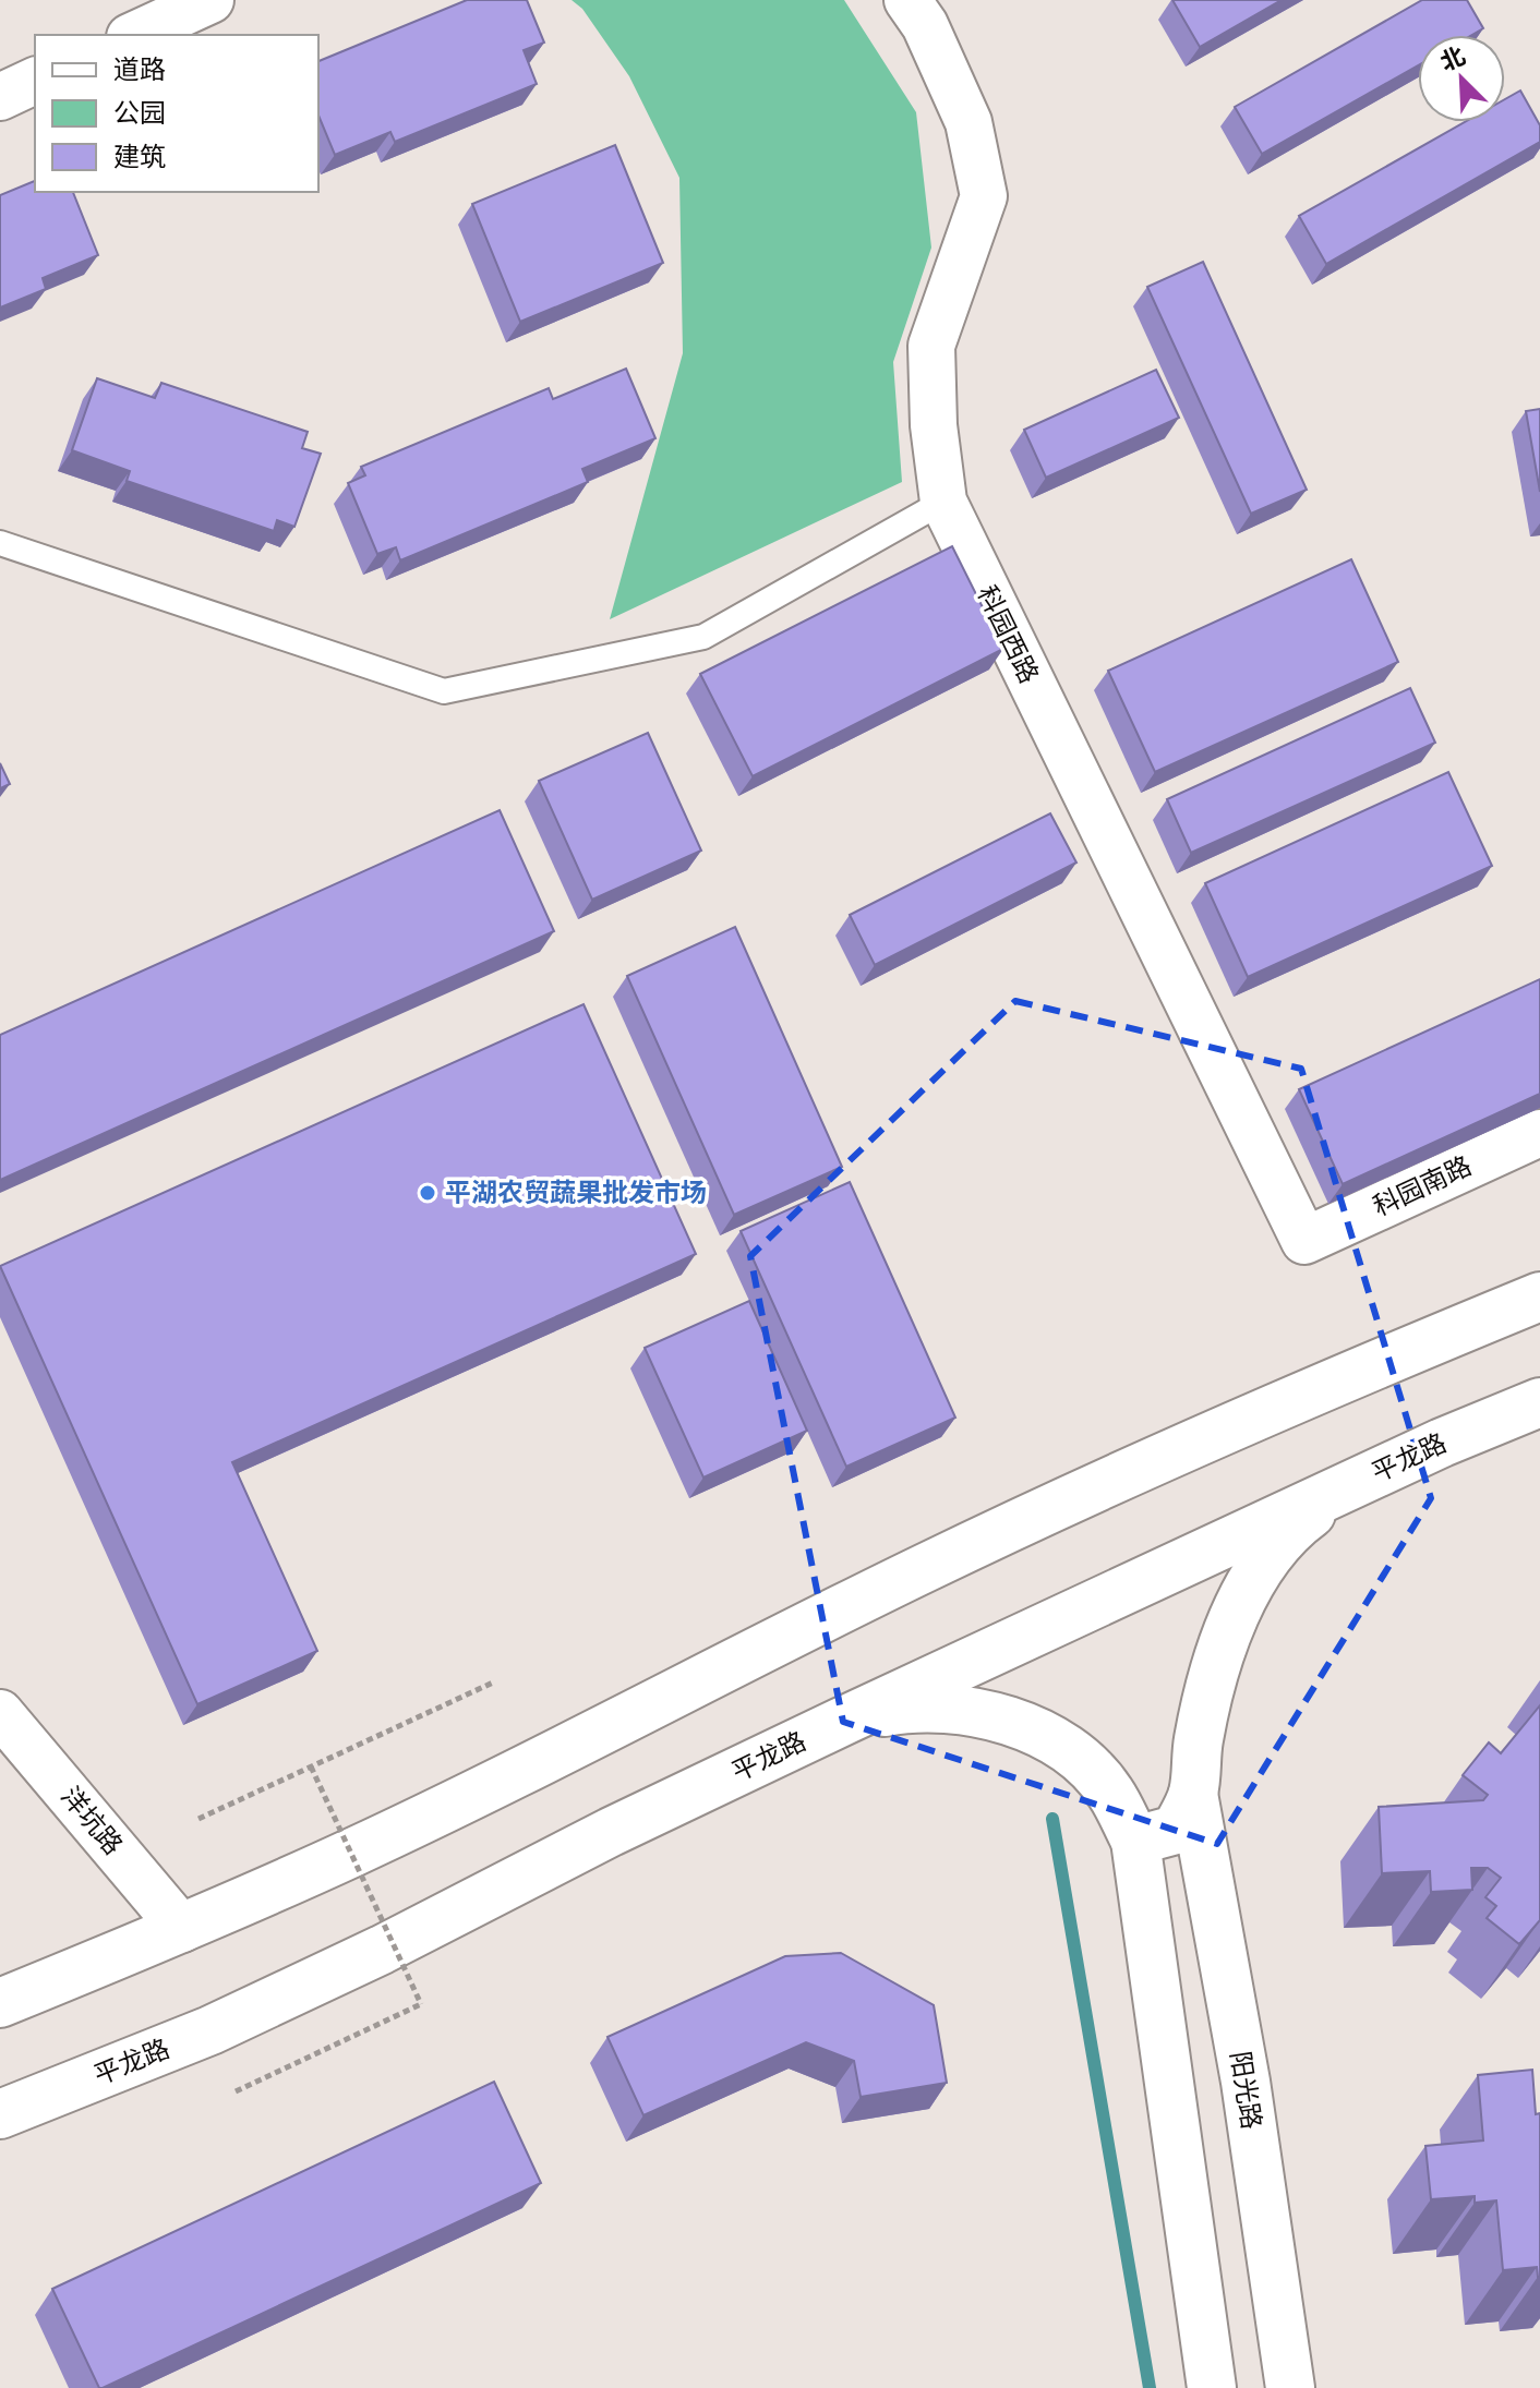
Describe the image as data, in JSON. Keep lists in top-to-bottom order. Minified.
{"streets":{"main road":["平龙路","阳光路"],"street":["科园西路","科园南路","洋坑路"]},"crossings":[["科园西路","科园南路"]],"places":["平湖农贸蔬果批发市场"],"legend":["道路","公园","建筑"],"north":"top left"}
